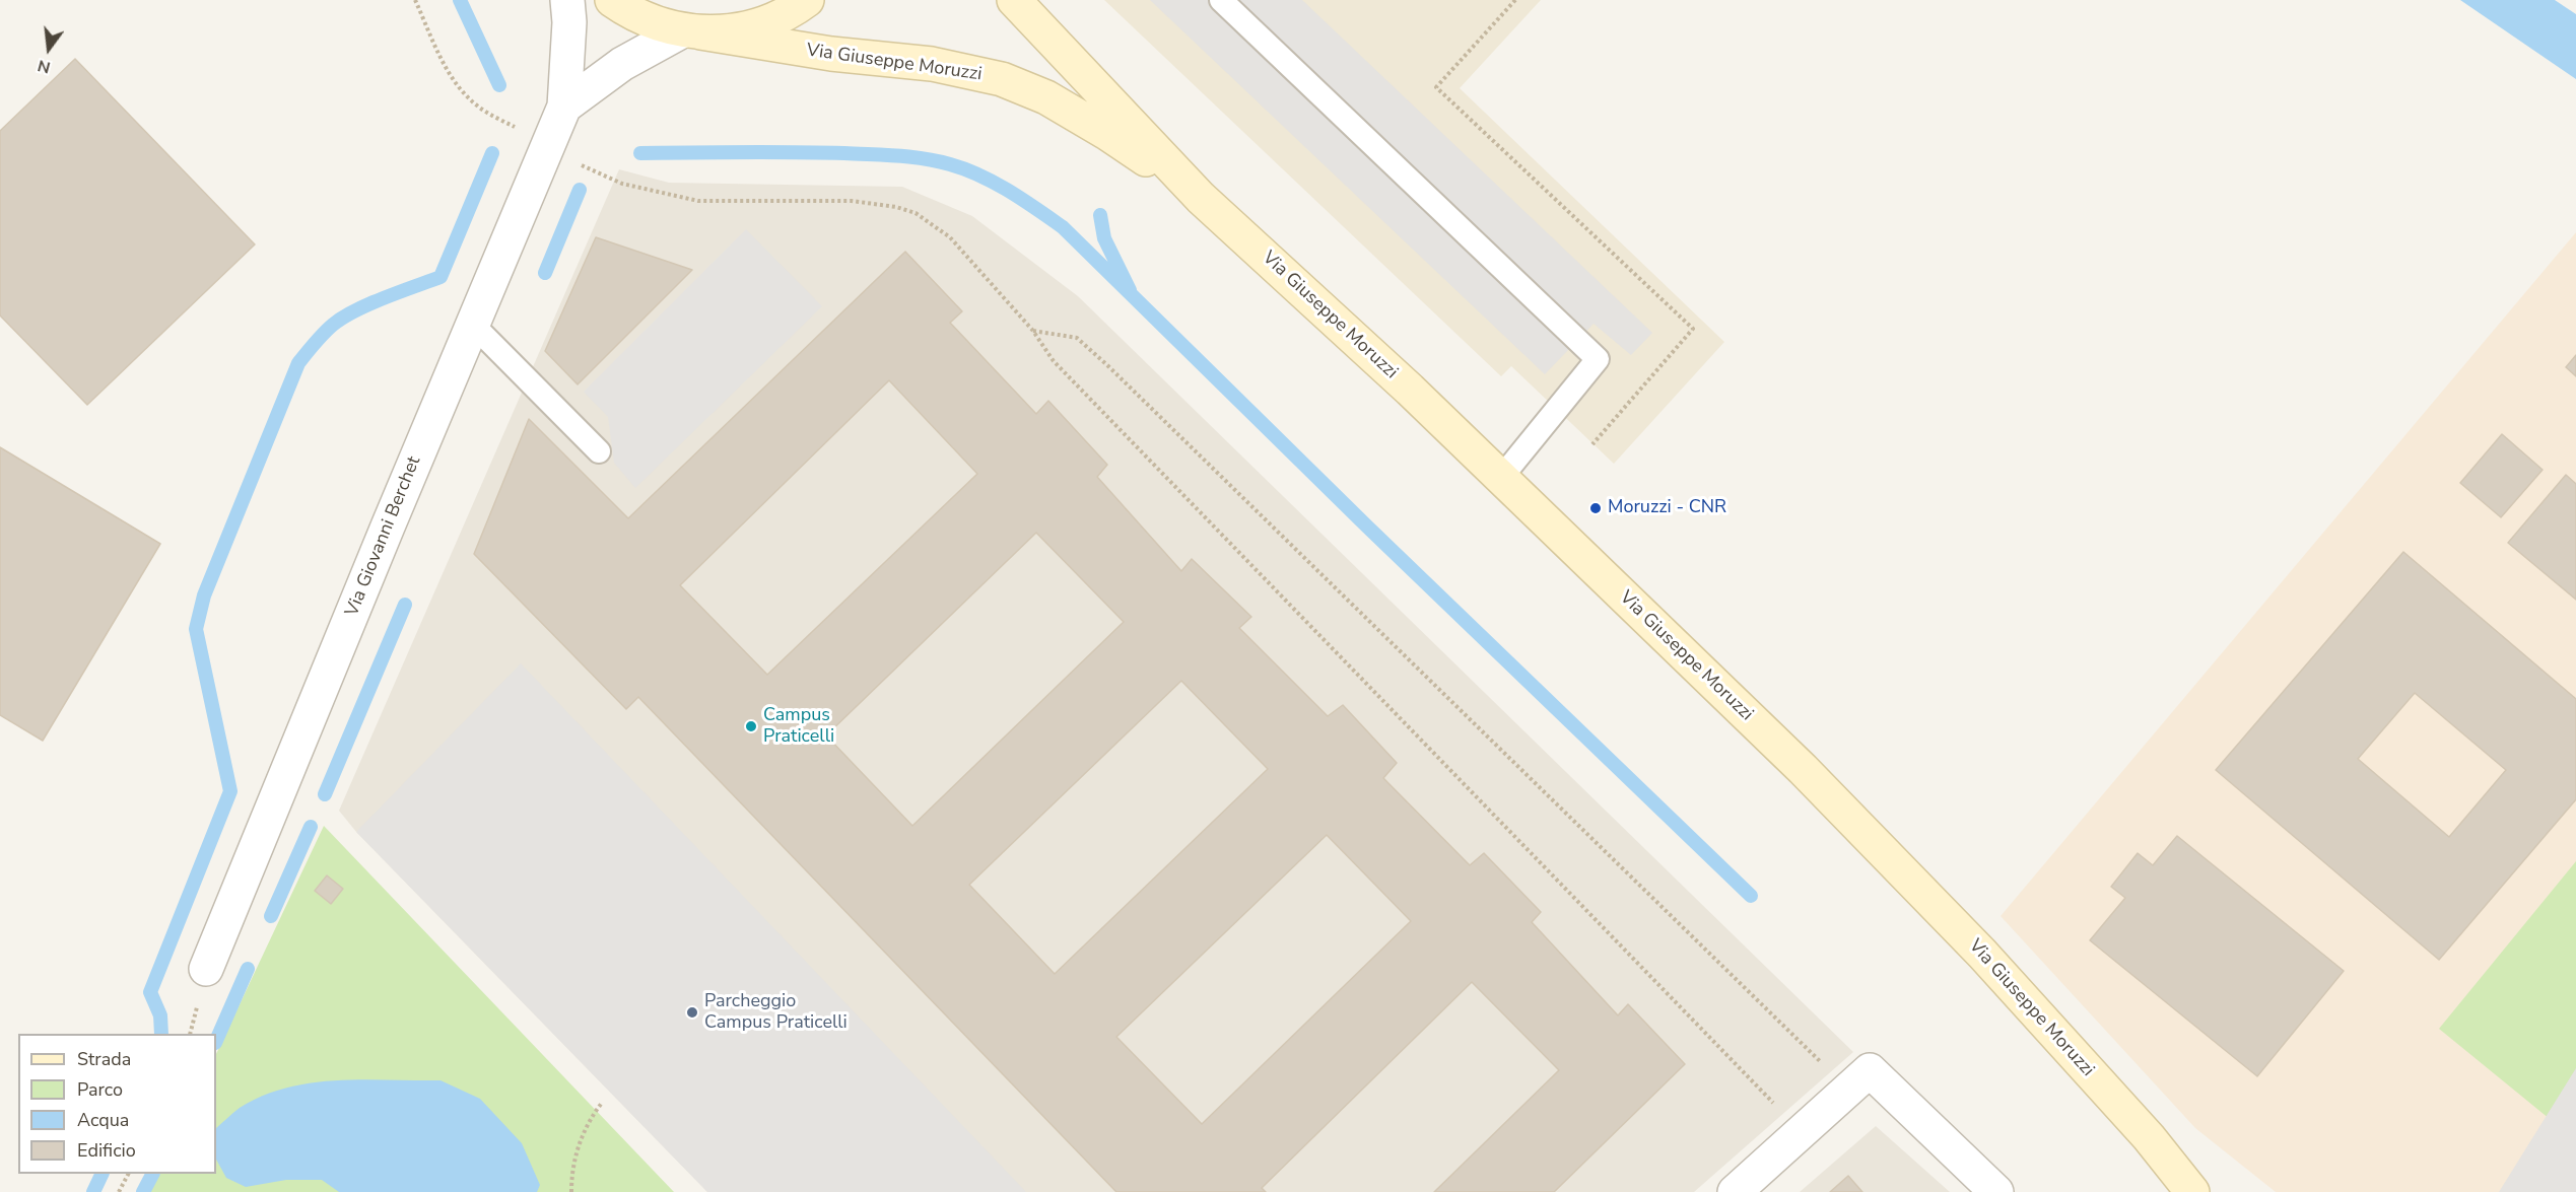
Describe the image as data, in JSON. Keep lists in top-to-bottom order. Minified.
{"streets":{"main road":["Via Giuseppe Moruzzi"],"street":["Via Giovanni Berchet"]},"places":["Moruzzi - CNR","Campus Praticelli","Parcheggio Campus Praticelli"],"legend":["Strada","Parco","Acqua","Edificio"],"north":"bottom"}
